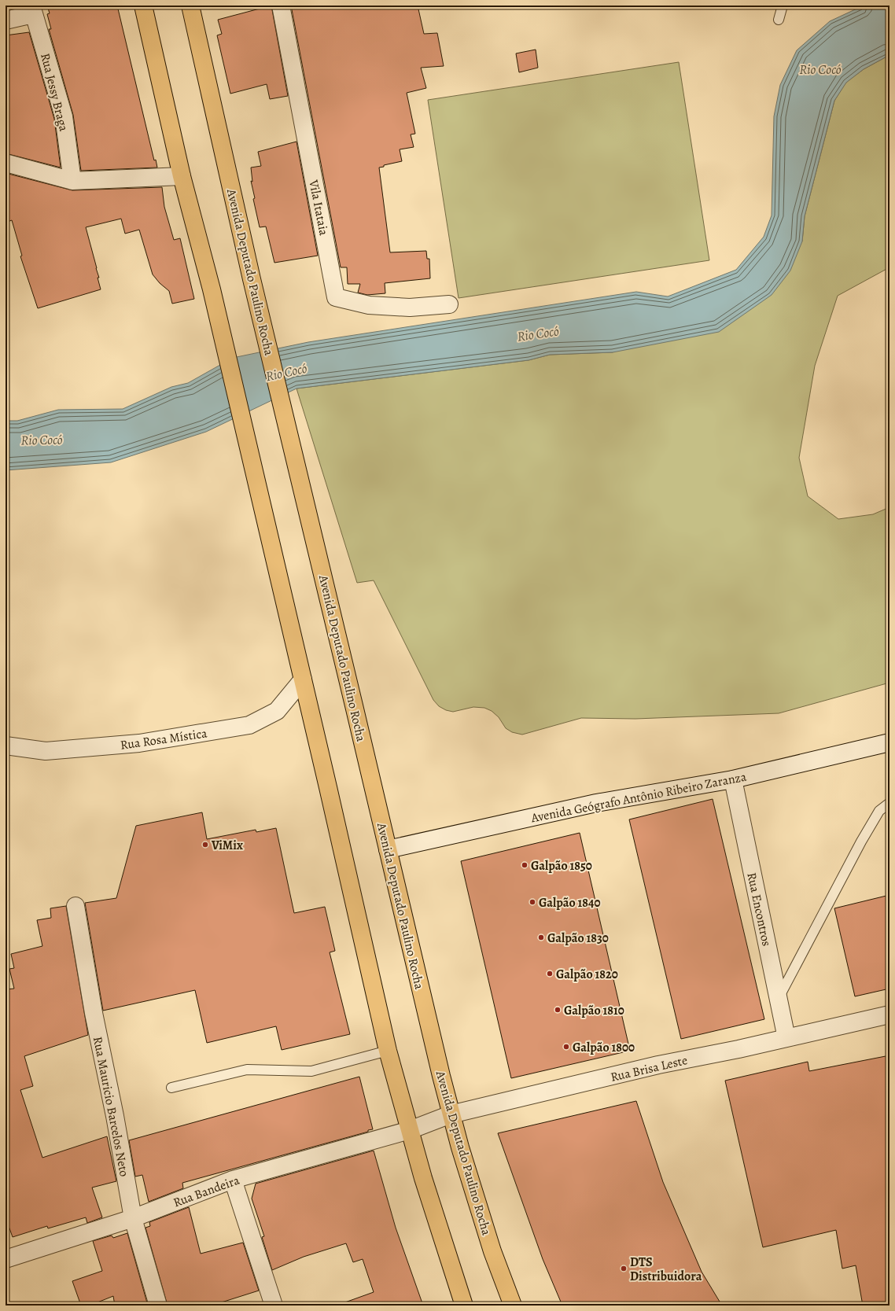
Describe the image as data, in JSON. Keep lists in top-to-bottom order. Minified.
{"streets":{"main road":["Avenida Deputado Paulino Rocha"],"street":["Rua Jessy Braga","Vila Itataia","Rua Rosa Mística","Avenida Geógrafo Antônio Ribeiro Zaranza","Rua Encontros","Rua Brisa Leste","Rua Mauricio Barcelos Neto","Rua Bandeira"]},"crossings":[["Avenida Deputado Paulino Rocha","Avenida Geógrafo Antônio Ribeiro Zaranza"],["Avenida Deputado Paulino Rocha","Rua Brisa Leste"],["Avenida Geógrafo Antônio Ribeiro Zaranza","Rua Encontros"],["Rua Encontros","Rua Brisa Leste"],["Rua Brisa Leste","Rua Bandeira"],["Rua Mauricio Barcelos Neto","Rua Bandeira"]],"water":["Rio Cocó"],"places":["ViMix","Galpão 1850","Galpão 1840","Galpão 1830","Galpão 1820","Galpão 1810","Galpão 1800","DTS Distribuidora"]}
